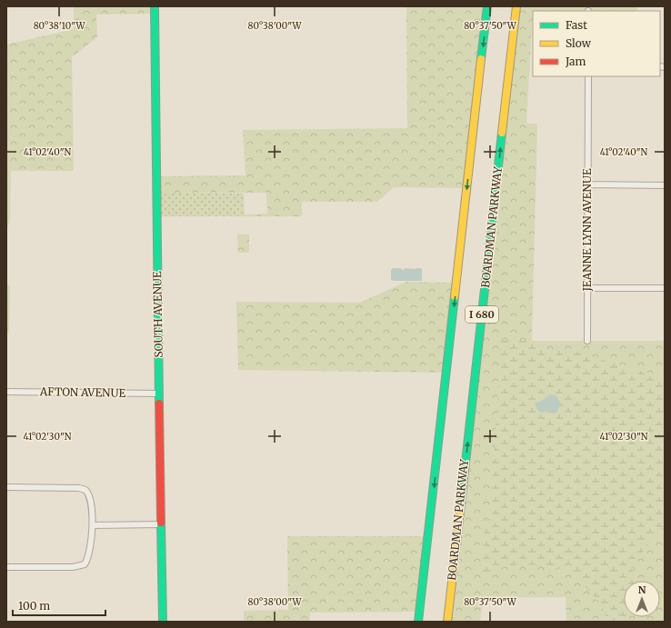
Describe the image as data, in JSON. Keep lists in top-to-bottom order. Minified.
{"streets":{"main road":["BOARDMAN PARKWAY","SOUTH AVENUE","I 680"],"street":["JEANNE LYNN AVENUE","AFTON AVENUE"]},"crossings":[["SOUTH AVENUE","AFTON AVENUE"]],"legend":["Fast","Slow","Jam"],"scale_bar":"100 m","north":"top","coordinates":["80°38'10\"W","80°38'00\"W","80°37'50\"W","41°02'40\"N","41°02'30\"N"]}
